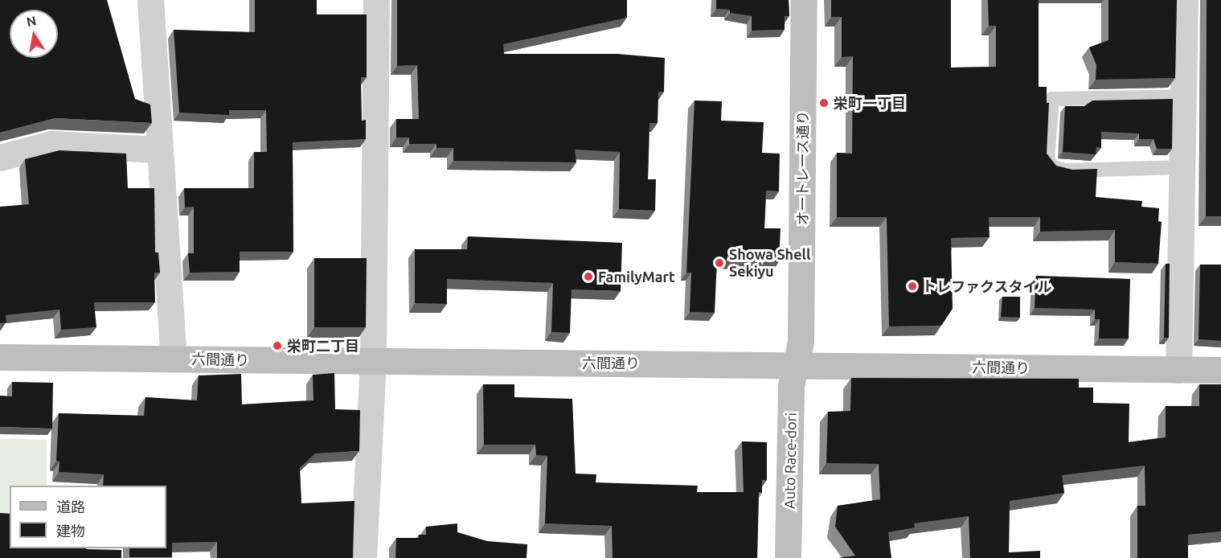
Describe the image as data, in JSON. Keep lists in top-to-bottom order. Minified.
{"streets":{"street":["オートレース通り","六間通り","Auto Race-dori"]},"crossings":[["オートレース通り","六間通り"],["オートレース通り","Auto Race-dori"],["六間通り","Auto Race-dori"]],"places":["栄町一丁目","Showa Shell Sekiyu","FamilyMart","トレファクスタイル","栄町二丁目"],"legend":["道路","建物"],"north":"top"}
